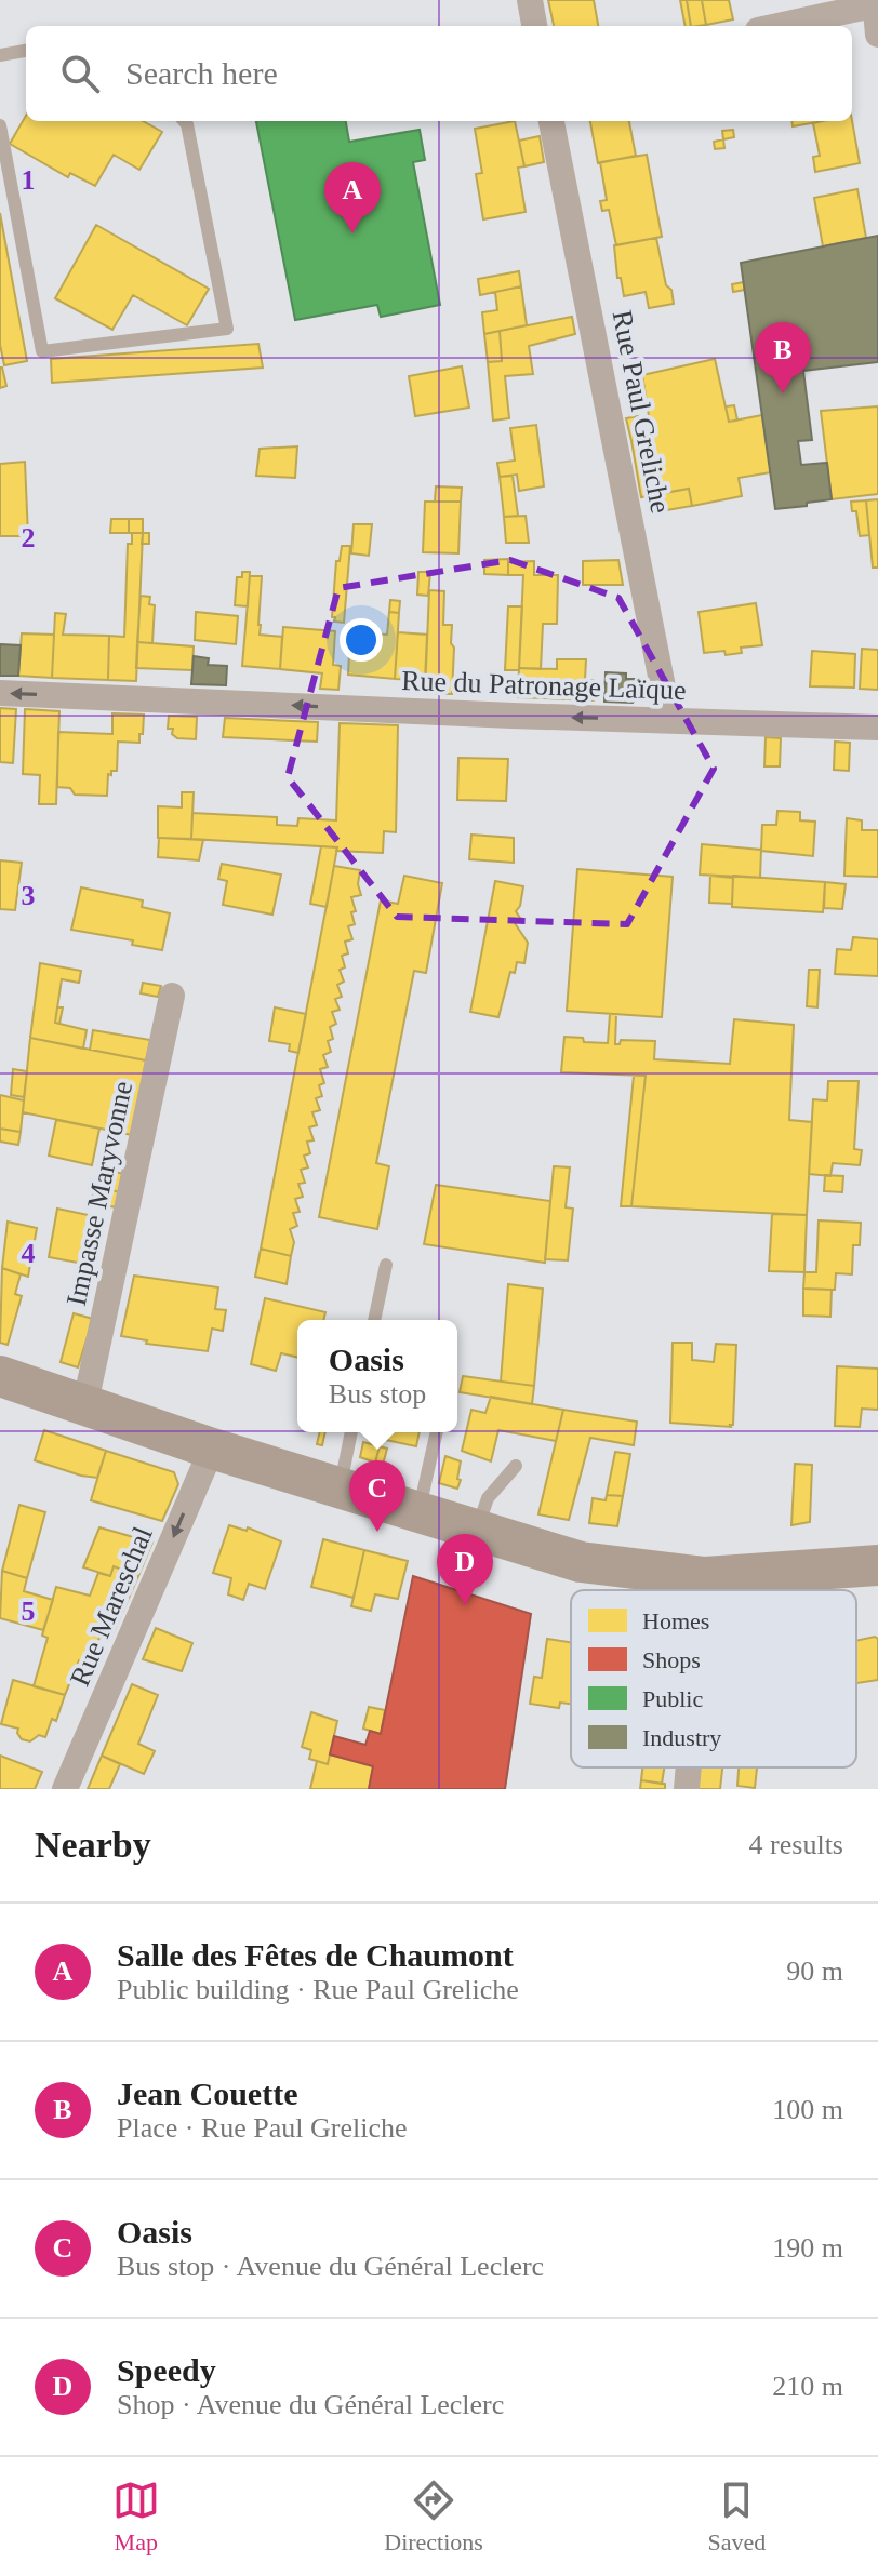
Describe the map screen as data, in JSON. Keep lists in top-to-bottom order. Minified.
{"streets":{"street":["Rue Paul Greliche","Rue du Patronage Laïque","Impasse Maryvonne","Rue Mareschal"]},"crossings":[["Rue Paul Greliche","Rue du Patronage Laïque"]],"one_way":["Rue du Patronage Laïque","Rue Mareschal"],"legend":["Homes","Shops","Public","Industry"],"page":{"search":"Search here","pins":["A","B","C","D"],"popup":["Oasis","Bus stop"],"heading":["Nearby","4 results"],"list":[{"mark":"A","name":"Salle des Fêtes de Chaumont","note":"Public building · Rue Paul Greliche","value":"90 m"},{"mark":"B","name":"Jean Couette","note":"Place · Rue Paul Greliche","value":"100 m"},{"mark":"C","name":"Oasis","note":"Bus stop · Avenue du Général Leclerc","value":"190 m"},{"mark":"D","name":"Speedy","note":"Shop · Avenue du Général Leclerc","value":"210 m"}],"nav":["Map","Directions","Saved"]},"grid":{"rows":["1","2","3","4","5"]}}
